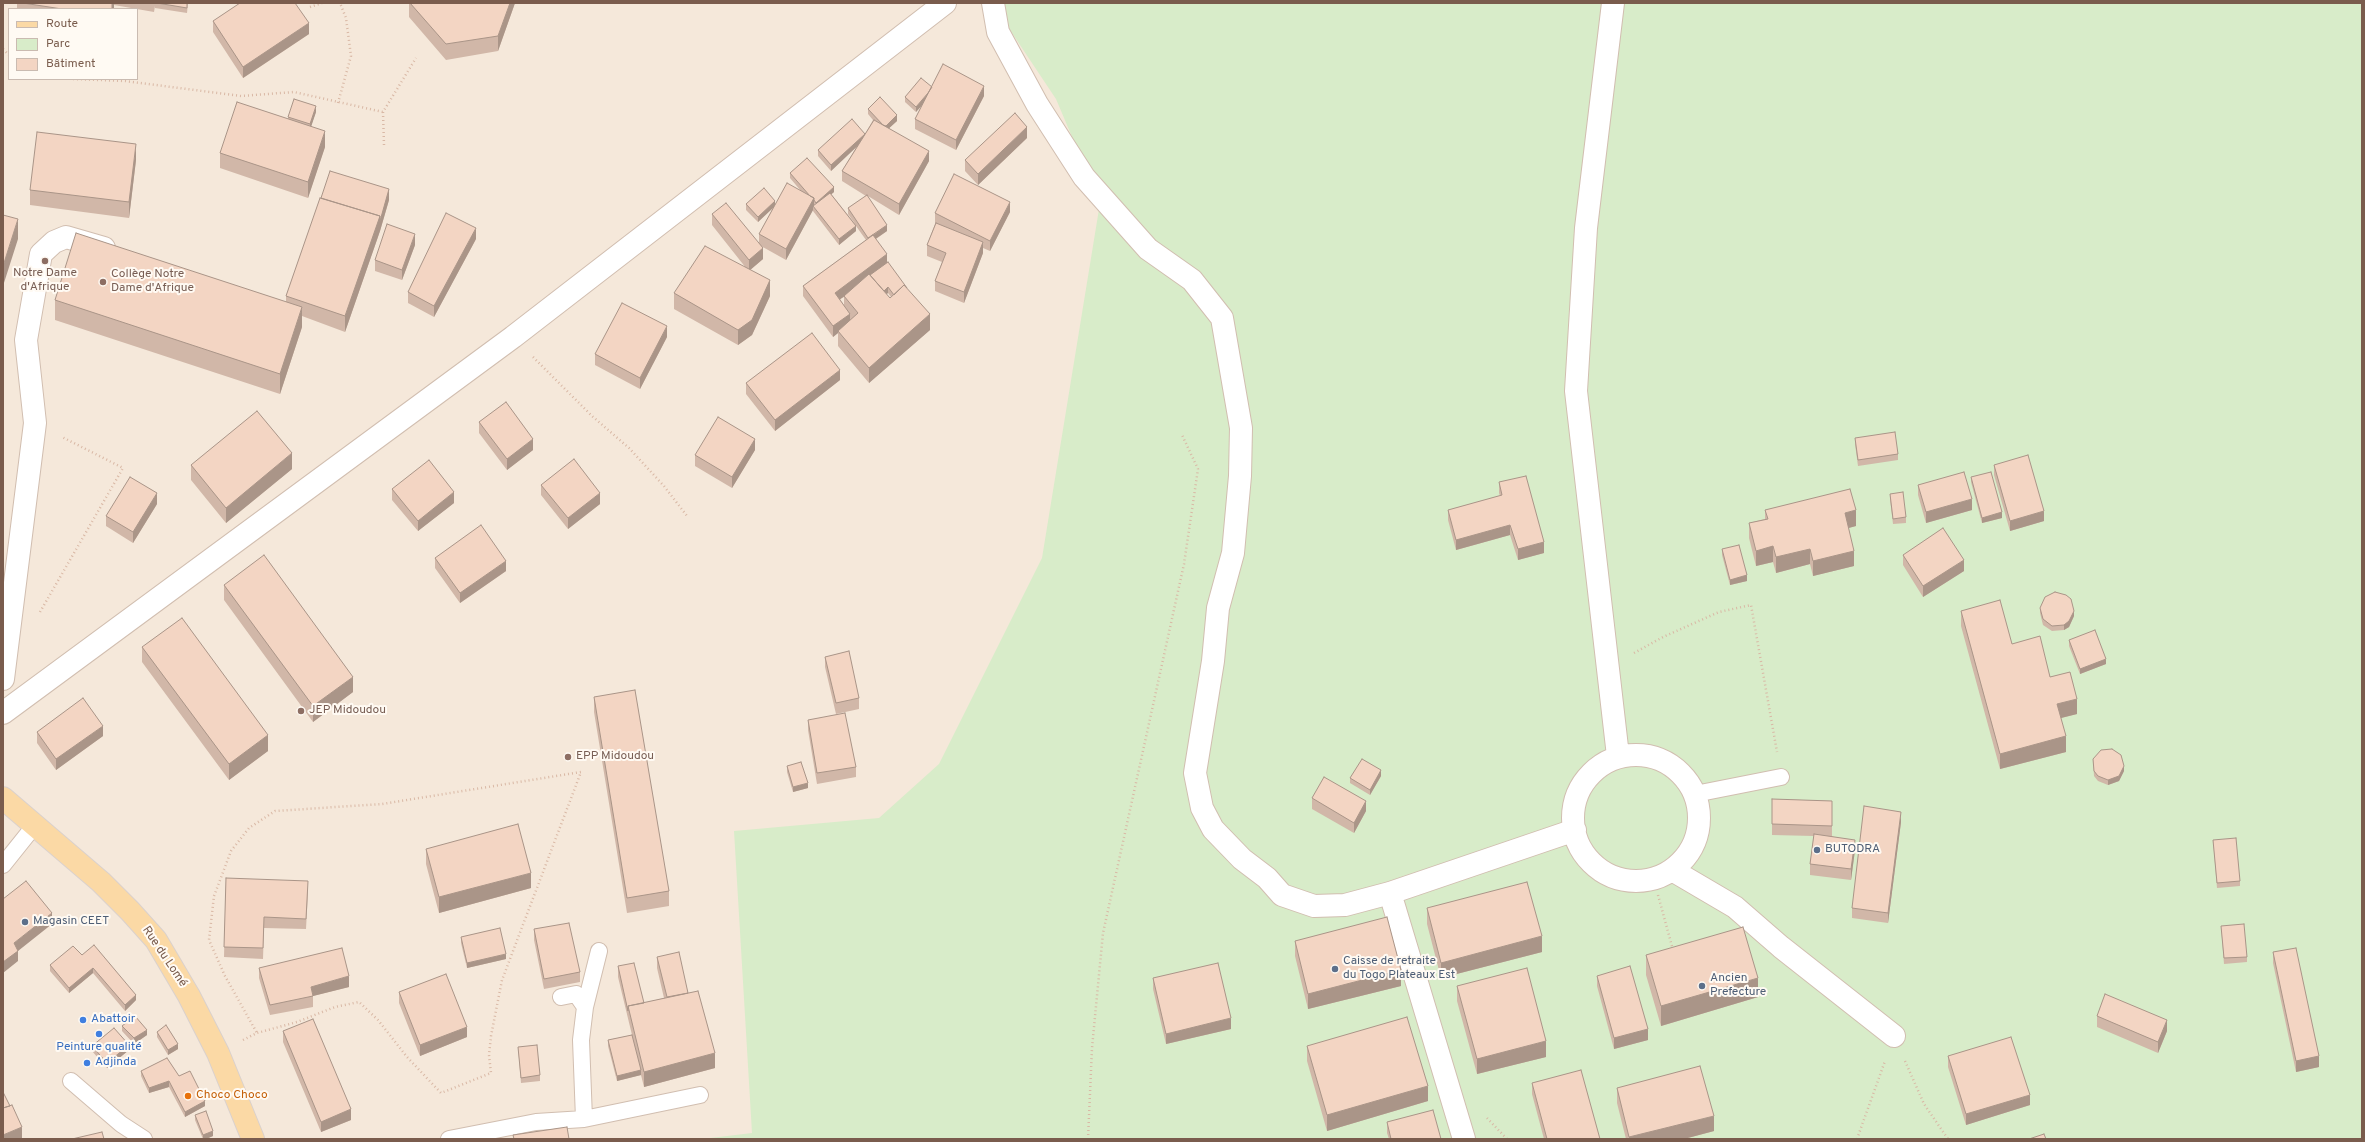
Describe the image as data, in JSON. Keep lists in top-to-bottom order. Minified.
{"streets":{"main road":["Rue du Lomé"]},"places":["Notre Dame d'Afrique","Collège Notre Dame d'Afrique","JEP Midoudou","EPP Midoudou","BUTODRA","Magasin CEET","Caisse de retraite du Togo Plateaux Est","Ancien Prefecture","Abattoir","Peinture qualité","Adjinda","Choco Choco"],"legend":["Route","Parc","Bâtiment"]}
